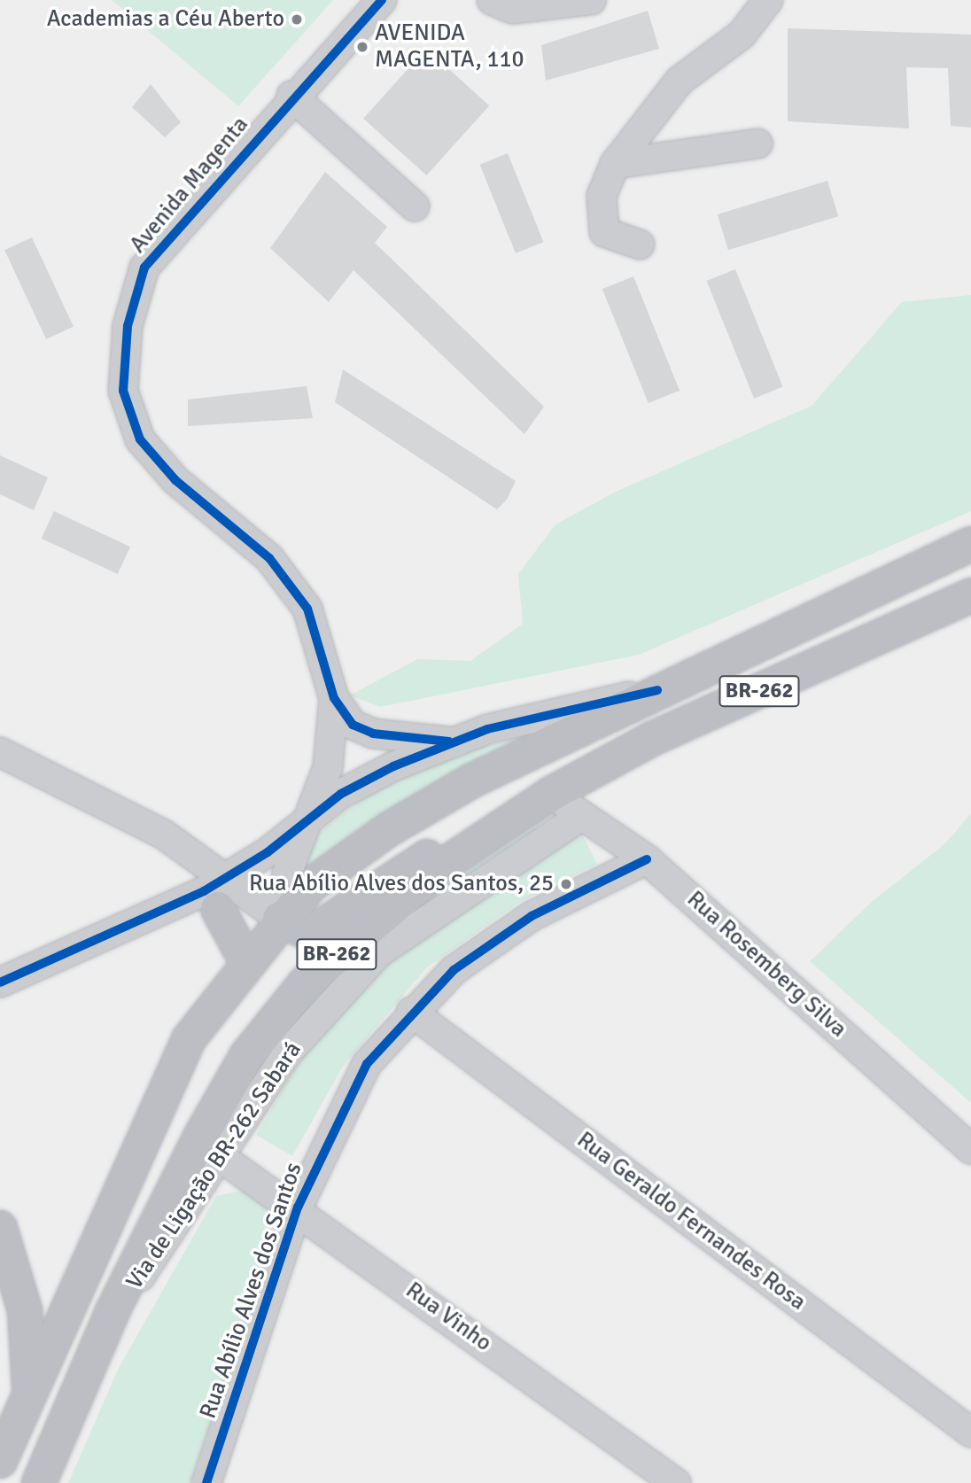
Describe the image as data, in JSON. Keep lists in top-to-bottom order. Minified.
{"streets":{"highway":["BR-262","Via de Ligação BR-262 Sabará"],"street":["Avenida Magenta","Rua Rosemberg Silva","Rua Geraldo Fernandes Rosa","Rua Abílio Alves dos Santos","Rua Vinho"]},"crossings":[["Avenida Magenta","BR-262"],["Rua Rosemberg Silva","Via de Ligação BR-262 Sabará"],["Rua Rosemberg Silva","Rua Abílio Alves dos Santos"],["Via de Ligação BR-262 Sabará","Rua Vinho"],["Rua Geraldo Fernandes Rosa","Rua Abílio Alves dos Santos"],["Rua Abílio Alves dos Santos","Rua Vinho"]],"places":["Academias a Céu Aberto","AVENIDA MAGENTA, 110","Rua Abílio Alves dos Santos, 25"]}
